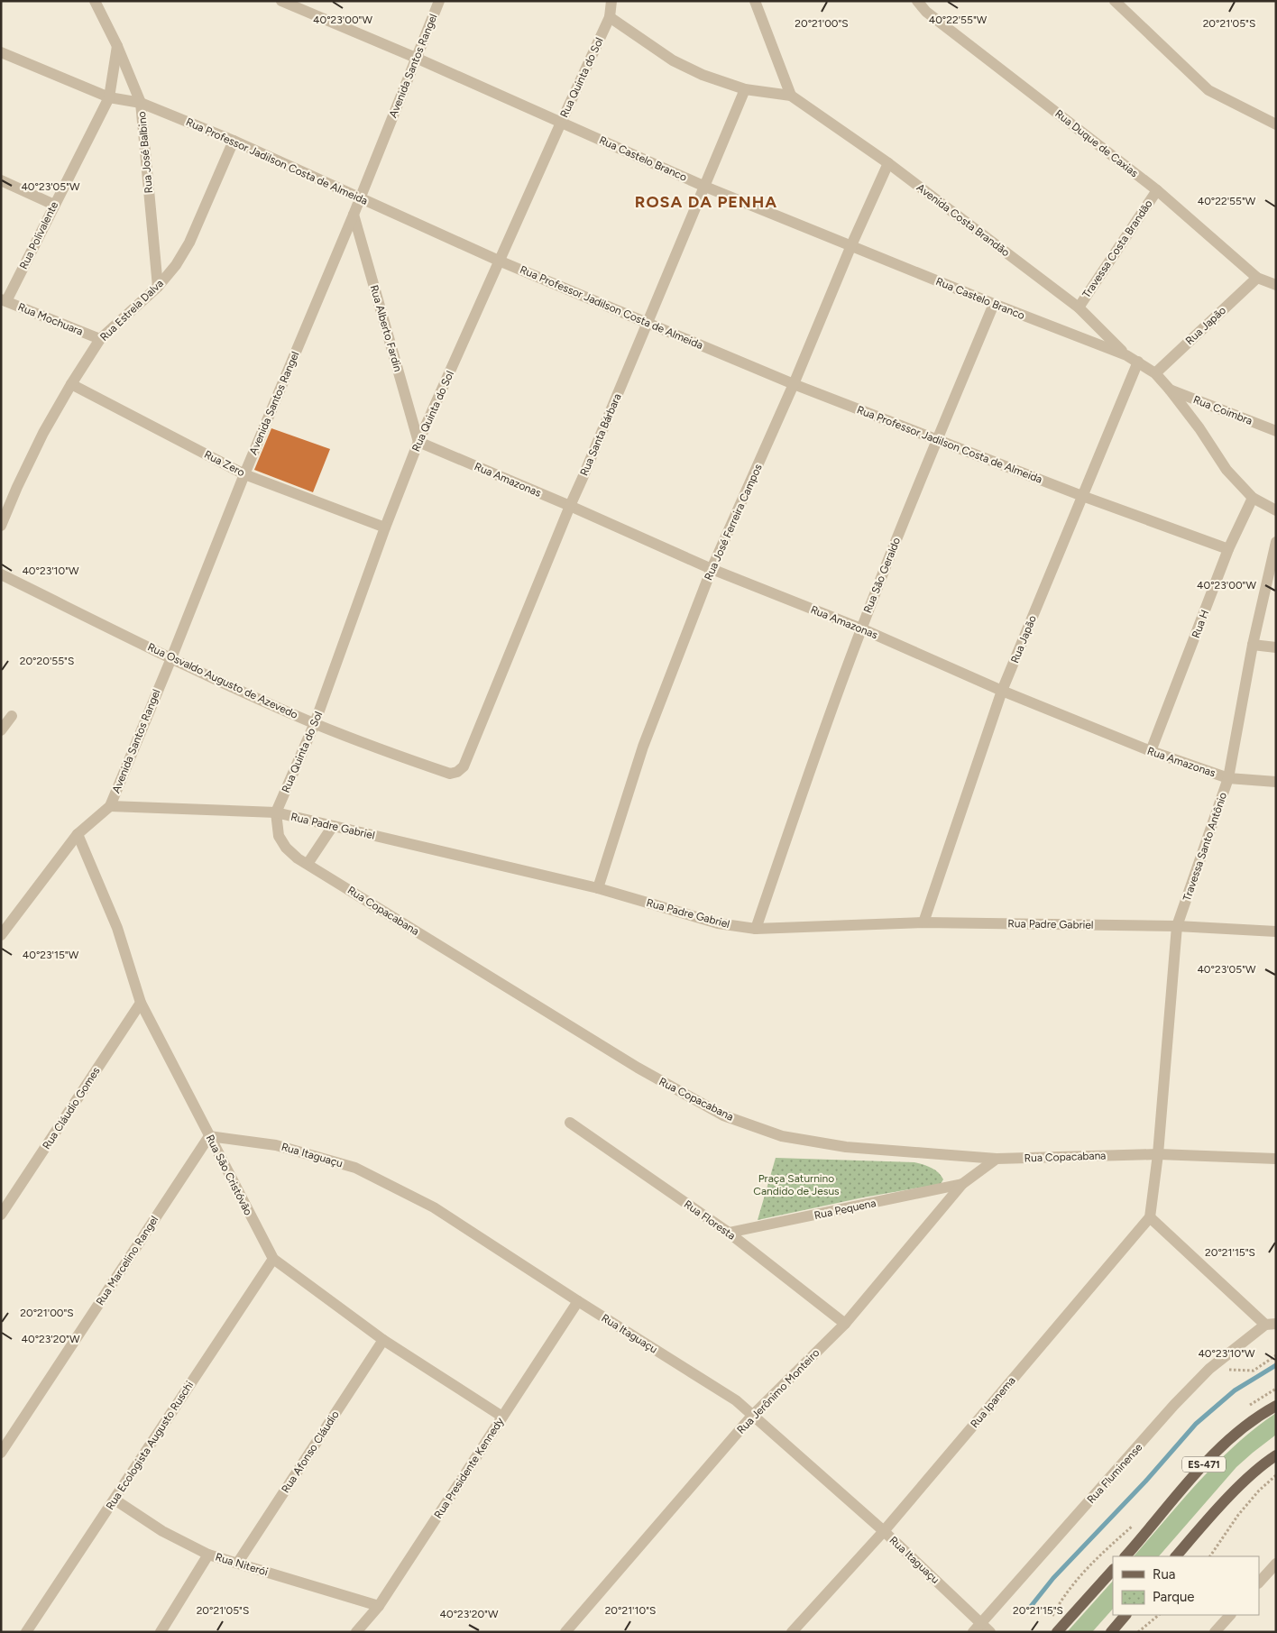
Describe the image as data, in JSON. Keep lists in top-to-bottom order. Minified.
{"streets":{"main road":["ES-471"],"street":["Avenida Santos Rangel","Rua Quinta do Sol","Rua Duque de Caxias","Rua José Balbino","Rua Castelo Branco","Rua Professor Jadilson Costa de Almeida","Avenida Costa Brandão","Rua Polivalente","Travessa Costa Brandão","Rua Estrela Dalva","Rua Mochuara","Rua Japão","Rua Alberto Fardin","Rua Coimbra","Rua Santa Bárbara","Rua Zero","Rua Amazonas","Rua José Ferreira Campos","Rua São Geraldo","Rua H","Rua Osvaldo Augusto de Azevedo","Rua Padre Gabriel","Travessa Santo Antônio","Rua Copacabana","Rua Cláudio Gomes","Rua Itaguaçu","Rua São Cristóvão","Rua Pequena","Rua Floresta","Rua Marcelino Rangel","Rua Jerônimo Monteiro","Rua Ipanema","Rua Ecologista Augusto Ruschi","Rua Afonso Cláudio","Rua Presidente Kennedy","Rua Fluminense","Rua Niterói"]},"crossings":[["Avenida Santos Rangel","Rua Castelo Branco"],["Avenida Santos Rangel","Rua Professor Jadilson Costa de Almeida"],["Avenida Santos Rangel","Rua Alberto Fardin"],["Avenida Santos Rangel","Rua Zero"],["Avenida Santos Rangel","Rua Osvaldo Augusto de Azevedo"],["Avenida Santos Rangel","Rua Padre Gabriel"],["Rua Quinta do Sol","Rua Castelo Branco"],["Rua Quinta do Sol","Rua Professor Jadilson Costa de Almeida"],["Rua Quinta do Sol","Rua Alberto Fardin"],["Rua Quinta do Sol","Rua Zero"],["Rua Quinta do Sol","Rua Amazonas"],["Rua Quinta do Sol","Rua Osvaldo Augusto de Azevedo"],["Rua Quinta do Sol","Rua Padre Gabriel"],["Rua Quinta do Sol","Rua Copacabana"],["Rua Duque de Caxias","Travessa Costa Brandão"],["Rua Duque de Caxias","Rua Japão"],["Rua José Balbino","Rua Professor Jadilson Costa de Almeida"],["Rua José Balbino","Rua Polivalente"],["Rua José Balbino","Rua Estrela Dalva"],["Rua Castelo Branco","Avenida Costa Brandão"],["Rua Castelo Branco","Rua Japão"],["Rua Castelo Branco","Rua Santa Bárbara"],["Rua Castelo Branco","Rua José Ferreira Campos"],["Rua Castelo Branco","Rua São Geraldo"],["Rua Professor Jadilson Costa de Almeida","Rua Polivalente"],["Rua Professor Jadilson Costa de Almeida","Rua Estrela Dalva"],["Rua Professor Jadilson Costa de Almeida","Rua Japão"],["Rua Professor Jadilson Costa de Almeida","Rua Santa Bárbara"],["Rua Professor Jadilson Costa de Almeida","Rua José Ferreira Campos"],["Rua Professor Jadilson Costa de Almeida","Rua São Geraldo"],["Rua Professor Jadilson Costa de Almeida","Rua H"],["Avenida Costa Brandão","Travessa Costa Brandão"],["Avenida Costa Brandão","Rua José Ferreira Campos"],["Rua Polivalente","Rua Mochuara"],["Rua Estrela Dalva","Rua Mochuara"],["Rua Estrela Dalva","Rua Zero"],["Rua Japão","Rua Amazonas"],["Rua Japão","Rua Padre Gabriel"],["Rua Alberto Fardin","Rua Amazonas"],["Rua Santa Bárbara","Rua Amazonas"],["Rua Santa Bárbara","Rua Osvaldo Augusto de Azevedo"],["Rua Amazonas","Rua José Ferreira Campos"],["Rua Amazonas","Rua São Geraldo"],["Rua Amazonas","Rua H"],["Rua Amazonas","Travessa Santo Antônio"],["Rua José Ferreira Campos","Rua Padre Gabriel"],["Rua São Geraldo","Rua Padre Gabriel"],["Rua Padre Gabriel","Travessa Santo Antônio"],["Rua Padre Gabriel","Rua Copacabana"],["Travessa Santo Antônio","Rua Copacabana"],["Rua Copacabana","Rua Jerônimo Monteiro"],["Rua Cláudio Gomes","Rua São Cristóvão"],["Rua Itaguaçu","Rua São Cristóvão"],["Rua Itaguaçu","Rua Marcelino Rangel"],["Rua Itaguaçu","Rua Jerônimo Monteiro"],["Rua Itaguaçu","Rua Ipanema"],["Rua Itaguaçu","Rua Presidente Kennedy"],["Rua Itaguaçu","Rua Fluminense"],["Rua São Cristóvão","Rua Marcelino Rangel"],["Rua São Cristóvão","Rua Ecologista Augusto Ruschi"],["Rua São Cristóvão","Rua Afonso Cláudio"],["Rua São Cristóvão","Rua Presidente Kennedy"],["Rua Pequena","Rua Floresta"],["Rua Pequena","Rua Jerônimo Monteiro"],["Rua Floresta","Rua Jerônimo Monteiro"],["Rua Ipanema","Rua Fluminense"],["Rua Ecologista Augusto Ruschi","Rua Niterói"],["Rua Afonso Cláudio","Rua Niterói"],["Rua Presidente Kennedy","Rua Niterói"]],"districts":["ROSA DA PENHA"],"parks":["Praça Saturnino Candido de Jesus"],"legend":["Rua","Parque"],"coordinates":["40°23'00\"W","40°22'55\"W","20°21'00\"S","20°21'05\"S","40°23'05\"W","40°23'10\"W","20°20'55\"S","40°23'15\"W","20°21'15\"S","40°23'20\"W","20°21'10\"S"]}
